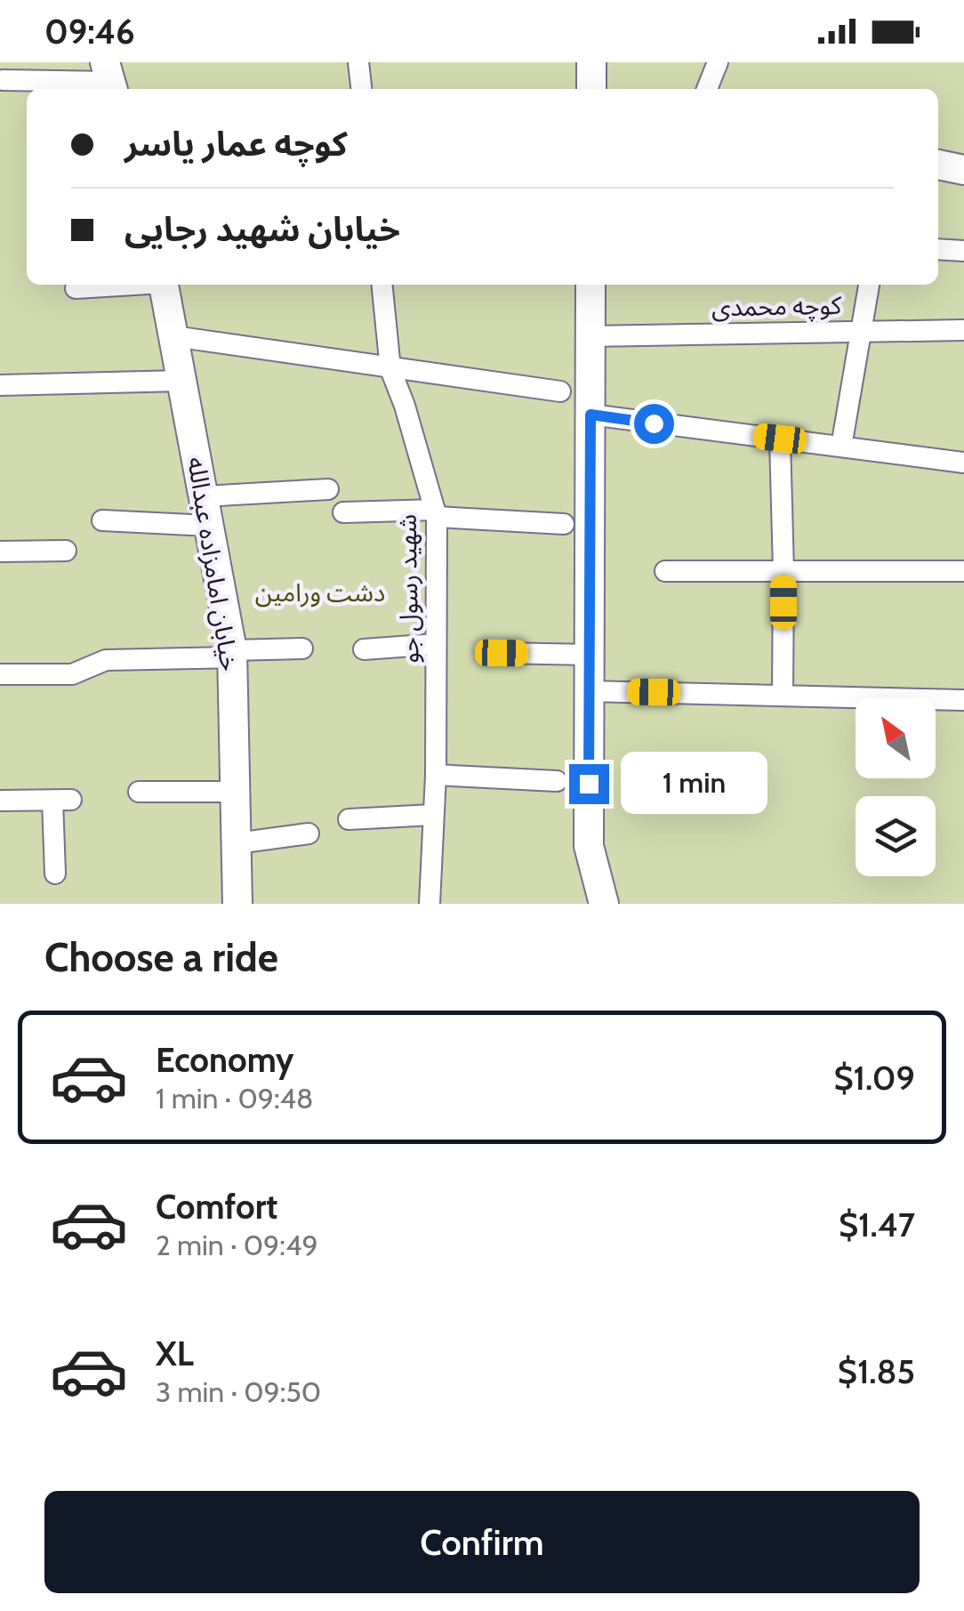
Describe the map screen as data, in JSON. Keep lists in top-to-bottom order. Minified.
{"streets":{"street":["کوچه محمدی","خیابان امامزاده عبدالله","شهید رسول جو"]},"parks":["دشت ورامین"],"north":"top left","page":{"status":"09:46","banner":["کوچه عمار یاسر","خیابان شهید رجایی"],"bubble":"1 min","heading":"Choose a ride","list":[{"name":"Economy","note":"1 min · 09:48","value":"$1.09"},{"name":"Comfort","note":"2 min · 09:49","value":"$1.47"},{"name":"XL","note":"3 min · 09:50","value":"$1.85"}],"buttons":"Confirm"}}
